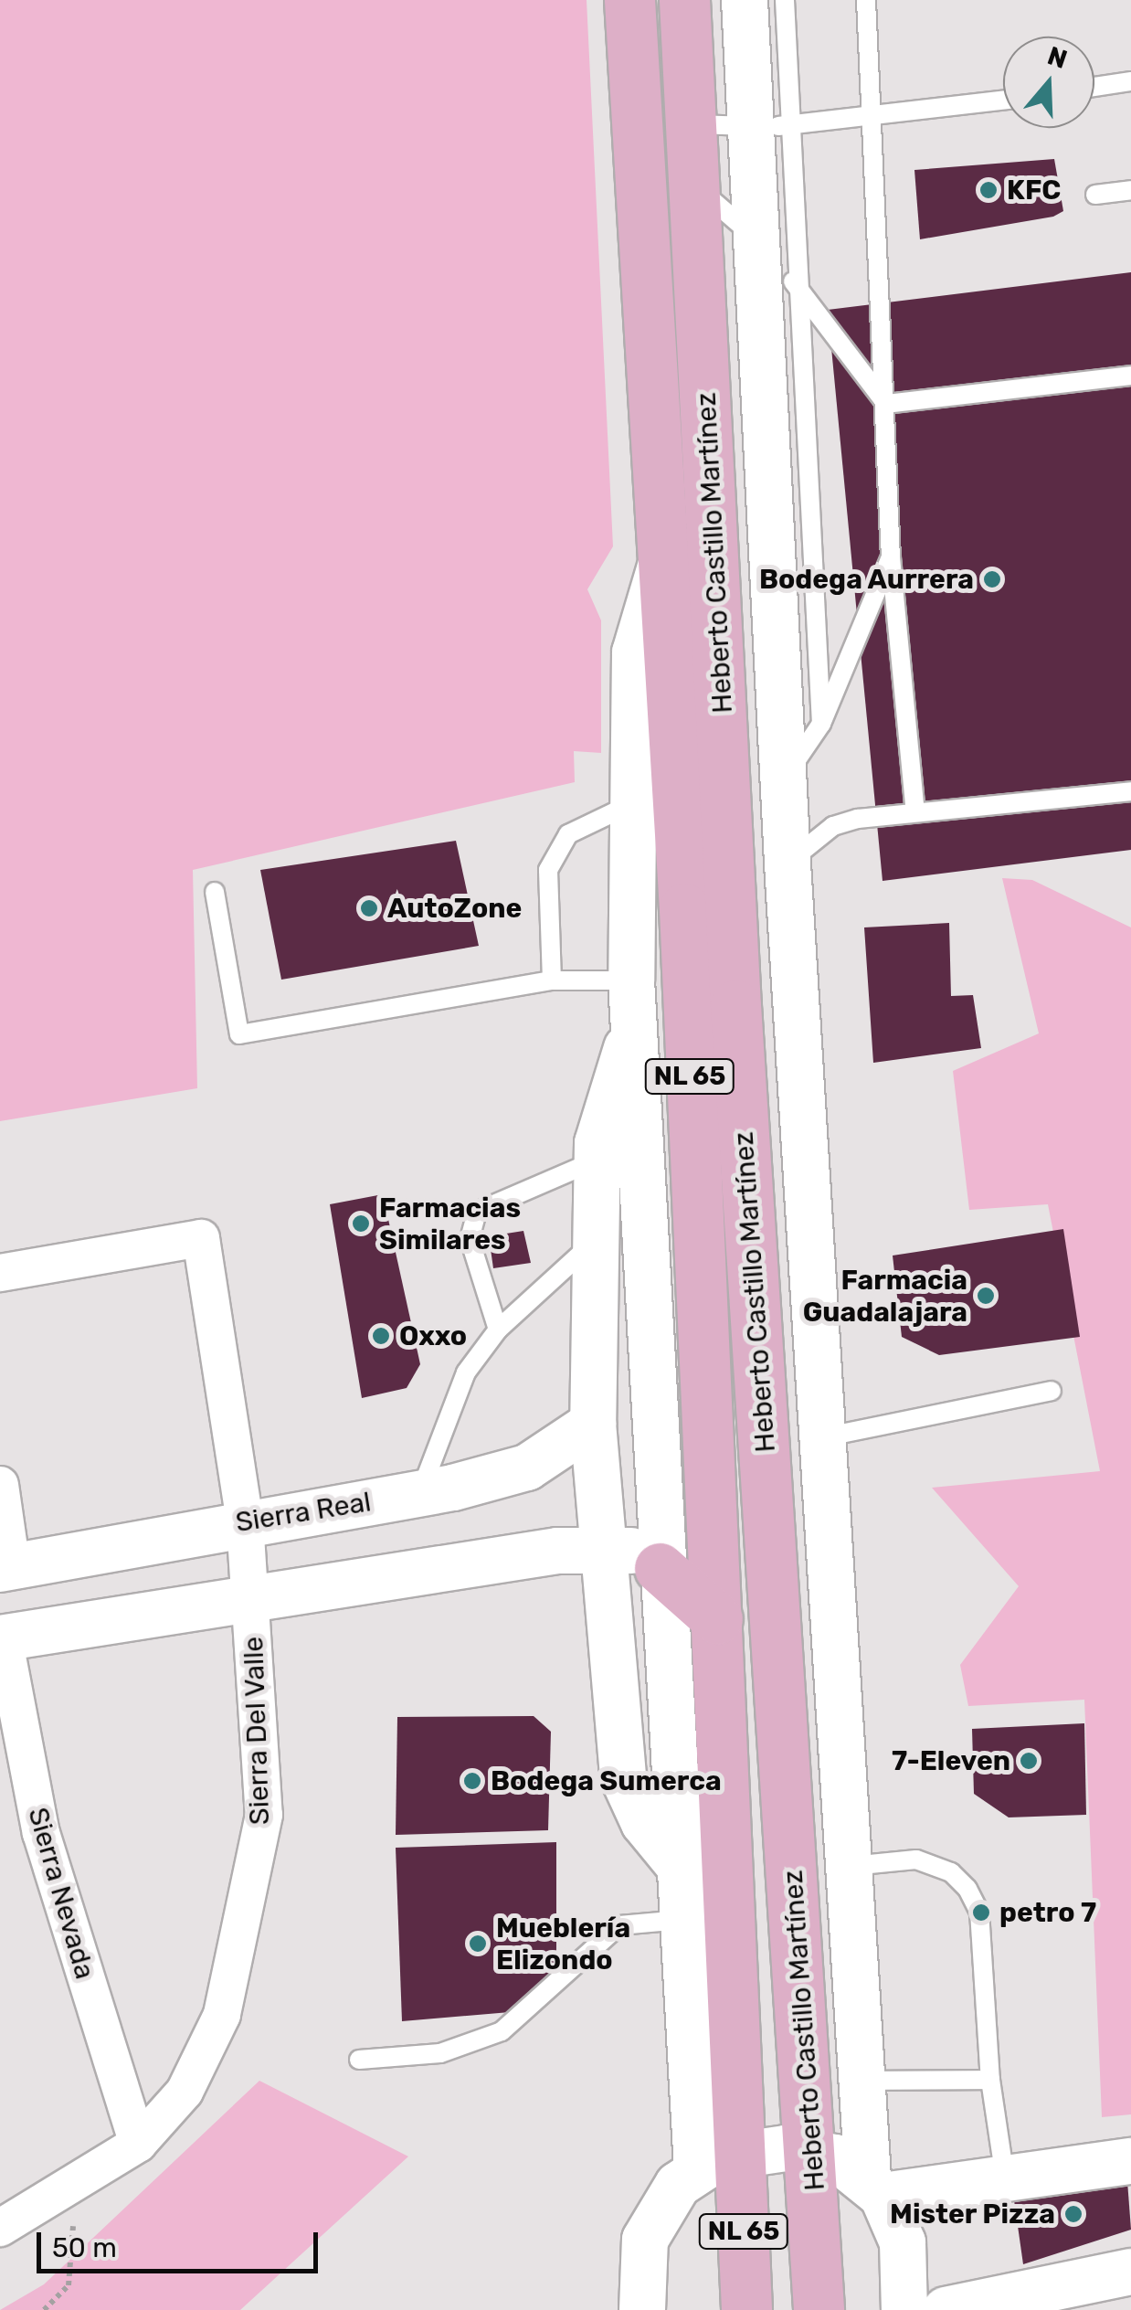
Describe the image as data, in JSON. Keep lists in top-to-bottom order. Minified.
{"streets":{"main road":["Heberto Castillo Martínez","NL 65"],"street":["Sierra Real","Sierra Del Valle","Sierra Nevada"]},"crossings":[["Sierra Real","Sierra Del Valle"],["Sierra Del Valle","Sierra Nevada"]],"places":["KFC","Bodega Aurrera","AutoZone","Farmacias Similares","Farmacia Guadalajara","Oxxo","7-Eleven","Bodega Sumerca","petro 7","Mueblería Elizondo","Mister Pizza"],"scale_bar":"50 m","north":"top"}
